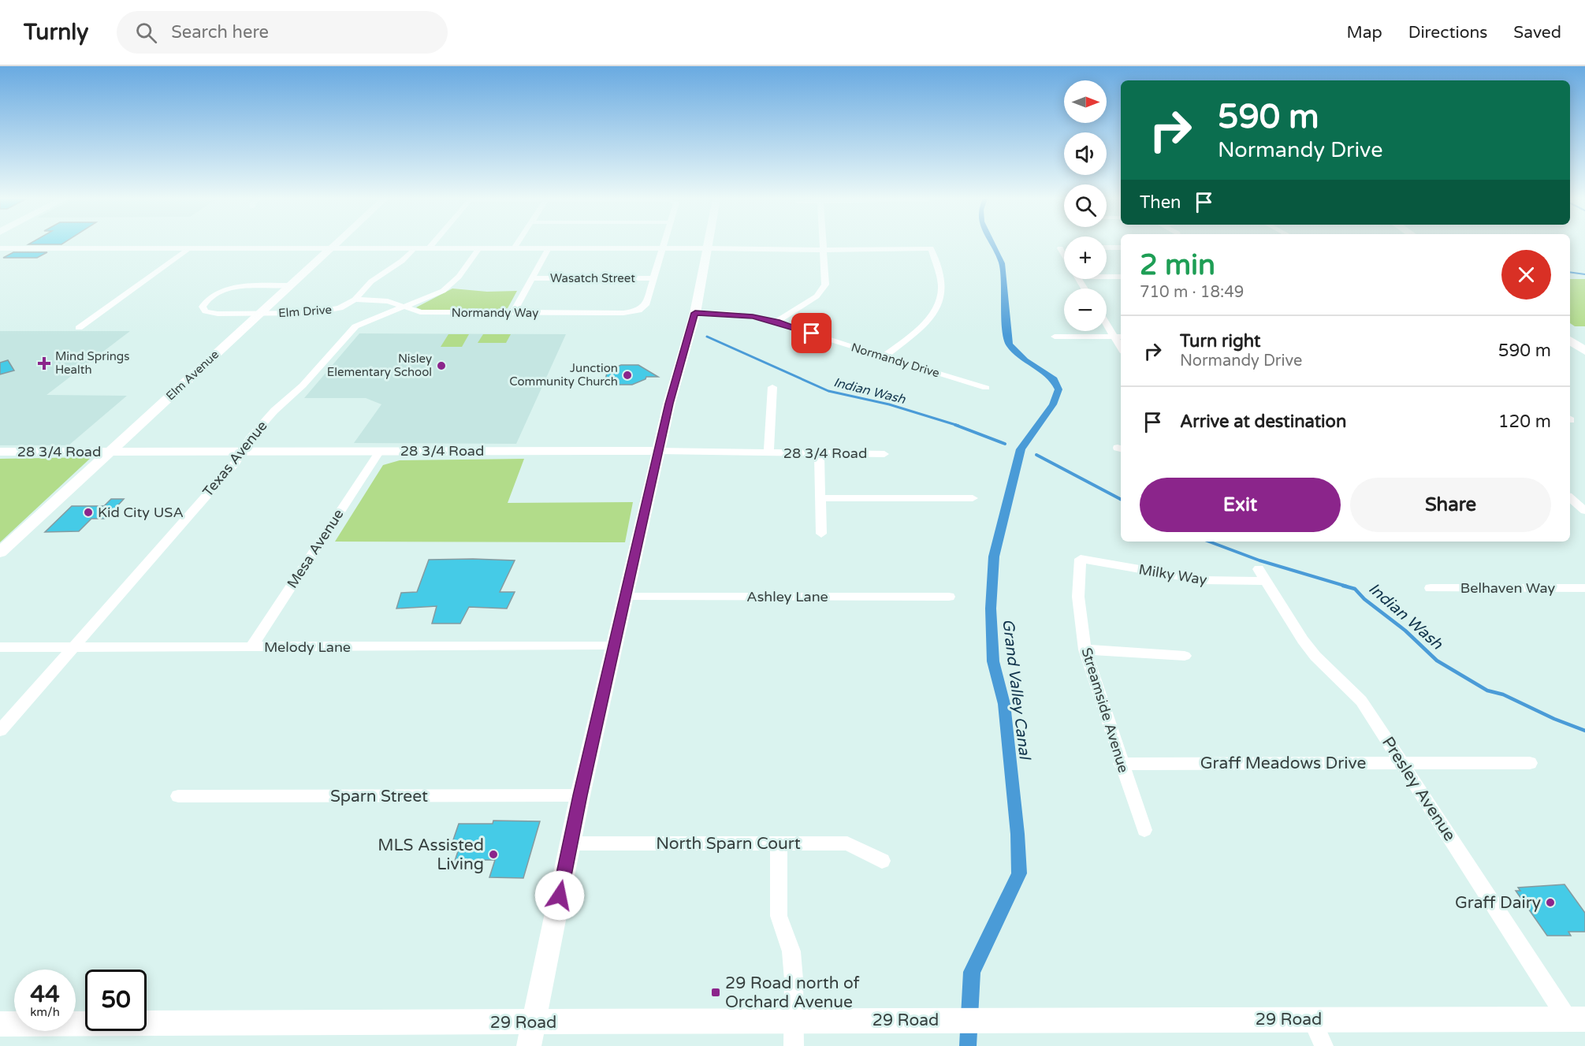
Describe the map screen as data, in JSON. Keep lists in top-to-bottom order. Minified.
{"streets":{"street":["Wasatch Street","Elm Drive","Normandy Way","Normandy Drive","Elm Avenue","28 3/4 Road","Texas Avenue","Mesa Avenue","Milky Way","Belhaven Way","Ashley Lane","Melody Lane","Streamside Avenue","Graff Meadows Drive","Presley Avenue","Sparn Street","North Sparn Court","29 Road"]},"crossings":[["Wasatch Street","Normandy Way"],["Elm Drive","Normandy Way"],["Elm Drive","Elm Avenue"],["Normandy Way","Texas Avenue"],["Elm Avenue","28 3/4 Road"],["28 3/4 Road","Texas Avenue"],["28 3/4 Road","Mesa Avenue"],["Texas Avenue","Melody Lane"],["Mesa Avenue","Melody Lane"],["Milky Way","Streamside Avenue"],["Milky Way","Presley Avenue"],["Streamside Avenue","Graff Meadows Drive"],["Graff Meadows Drive","Presley Avenue"],["Presley Avenue","29 Road"]],"water":["Indian Wash","Grand Valley Canal"],"places":{"health":["Mind Springs Health"],"other":["Nisley Elementary School","Junction Community Church","Kid City USA","MLS Assisted Living","Graff Dairy"],"transit":["29 Road north of Orchard Avenue"]},"north":"right","page":{"header":"Turnly","search":"Search here","nav":["Map","Directions","Saved"],"map_buttons":["+","−"],"turn":["590 m","Normandy Drive"],"then":"Then","heading":["2 min","710 m · 18:49"],"list":[{"name":"Turn right","note":"Normandy Drive","value":"590 m"},{"name":"Arrive at destination","value":"120 m"}],"buttons":["Exit","Share"],"speed":"44 km/h","limit":"50"}}
